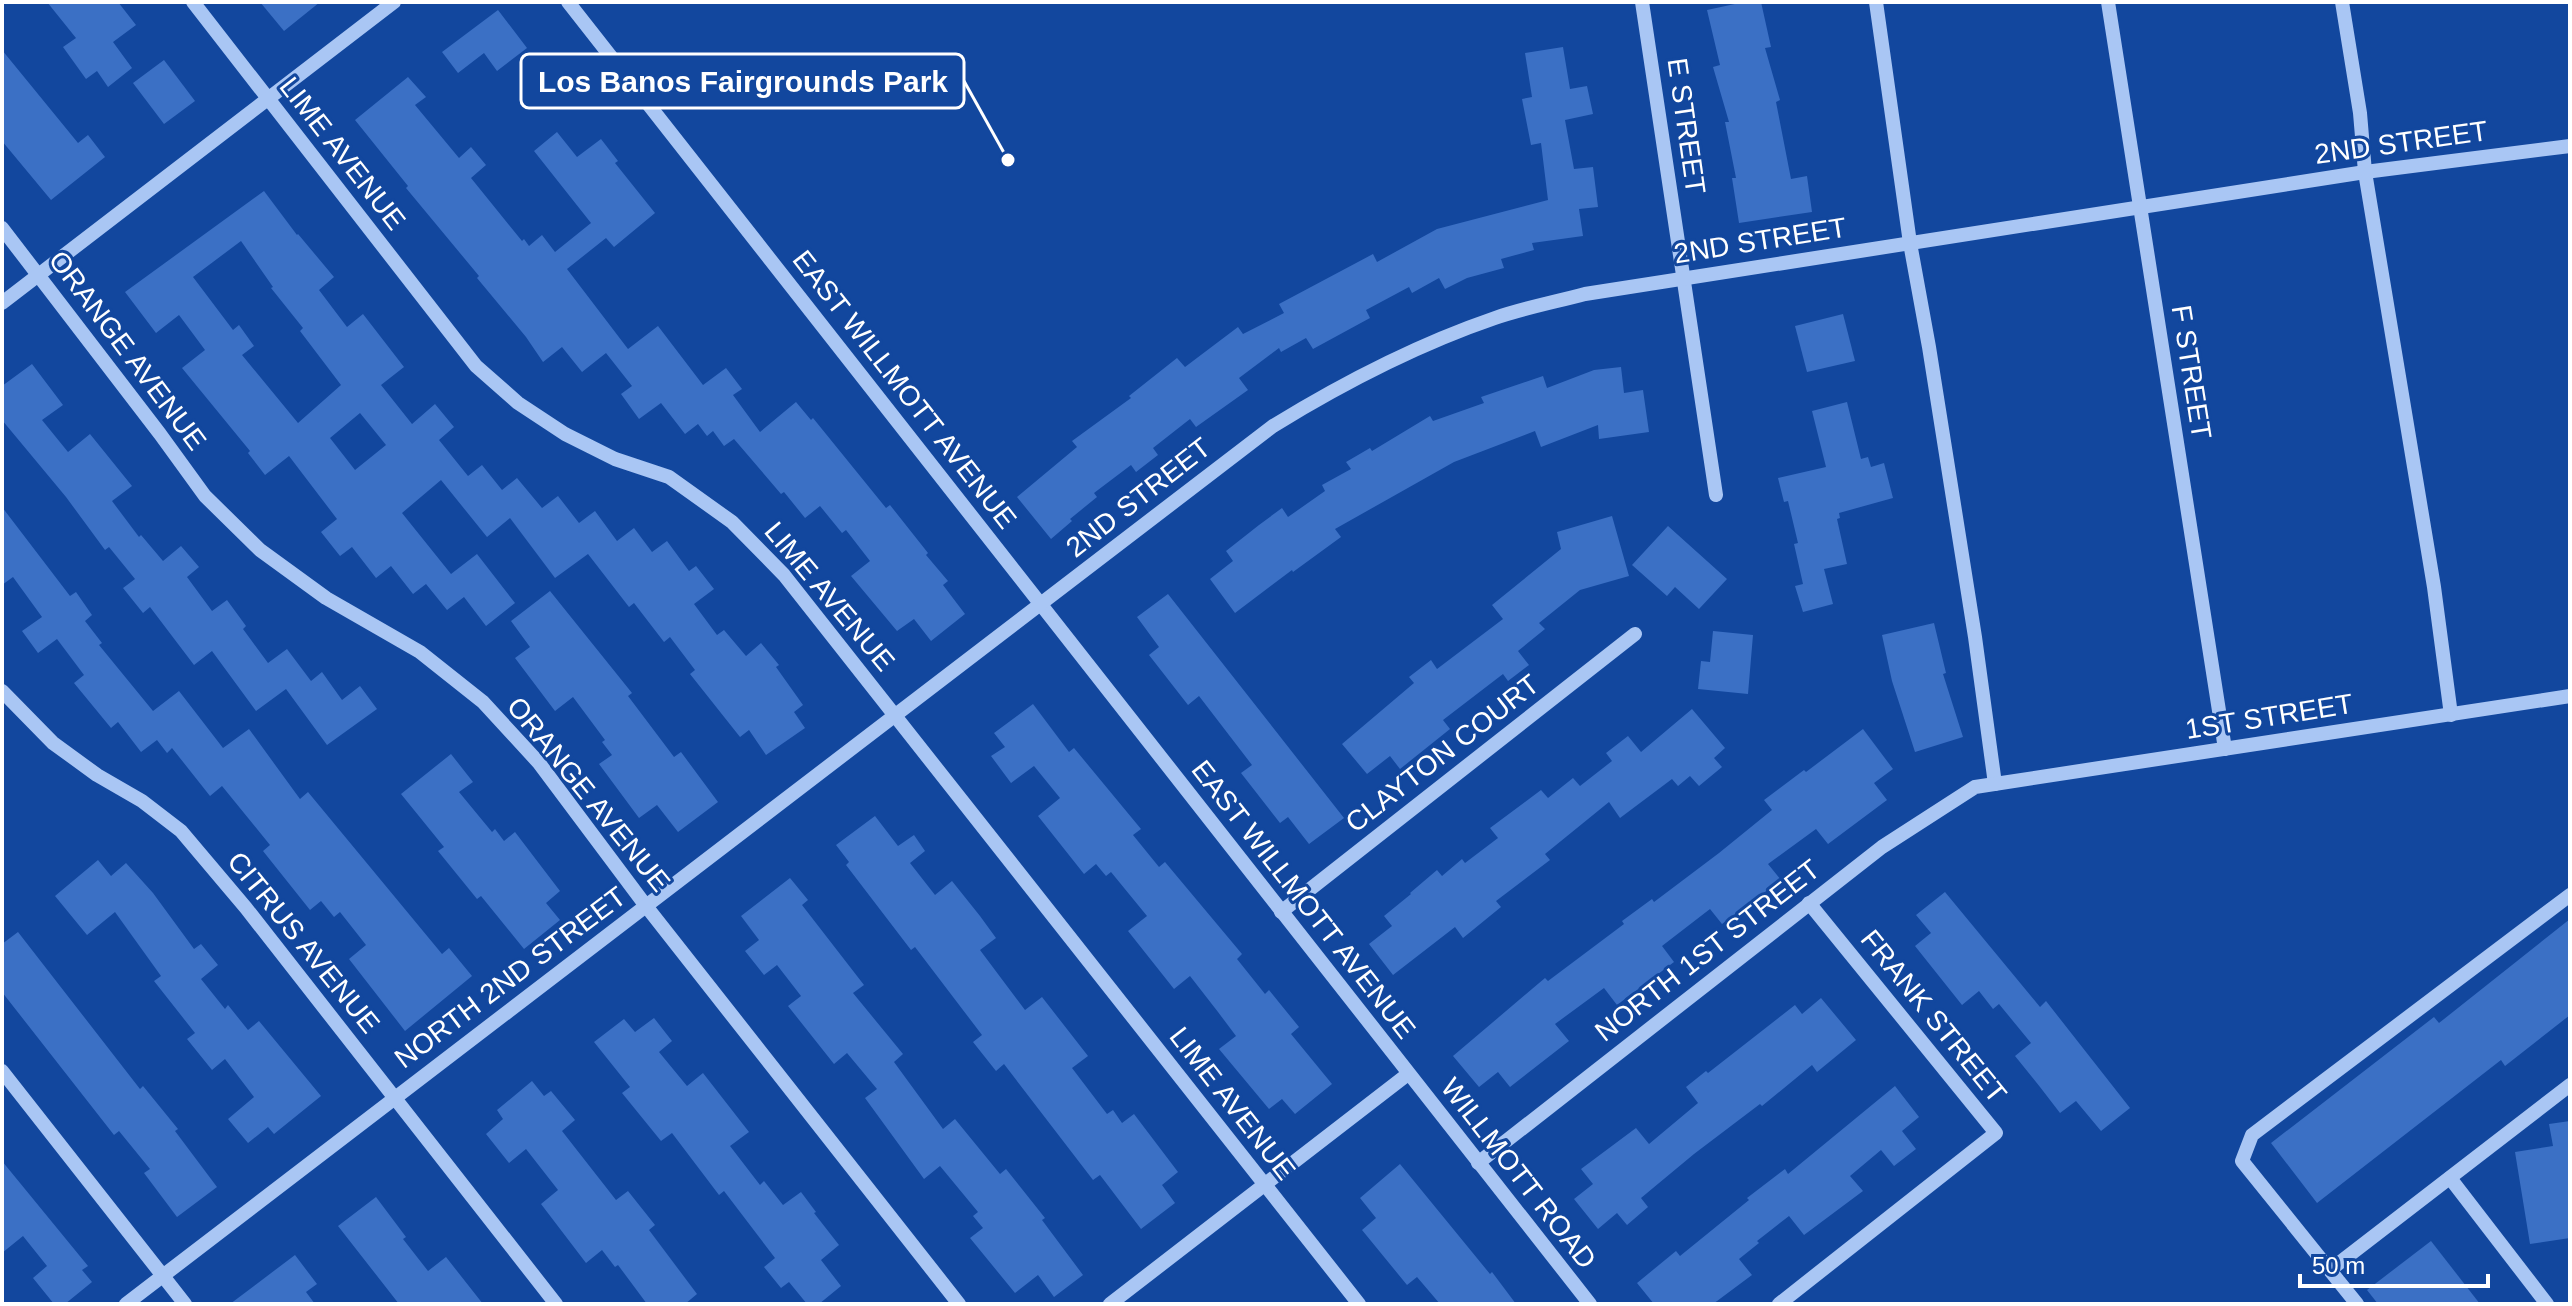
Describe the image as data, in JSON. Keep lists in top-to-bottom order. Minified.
{"streets":{"street":["E STREET","2ND STREET","LIME AVENUE","ORANGE AVENUE","F STREET","EAST WILLMOTT AVENUE","1ST STREET","CLAYTON COURT","CITRUS AVENUE","NORTH 1ST STREET","NORTH 2ND STREET","FRANK STREET","WILLMOTT ROAD"]},"crossings":[["E STREET","2ND STREET"],["2ND STREET","F STREET"],["2ND STREET","EAST WILLMOTT AVENUE"],["2ND STREET","NORTH 2ND STREET"],["LIME AVENUE","NORTH 2ND STREET"],["ORANGE AVENUE","NORTH 2ND STREET"],["F STREET","1ST STREET"],["EAST WILLMOTT AVENUE","CLAYTON COURT"],["EAST WILLMOTT AVENUE","NORTH 2ND STREET"],["EAST WILLMOTT AVENUE","WILLMOTT ROAD"],["1ST STREET","NORTH 1ST STREET"],["CITRUS AVENUE","NORTH 2ND STREET"],["NORTH 1ST STREET","FRANK STREET"],["NORTH 1ST STREET","WILLMOTT ROAD"]],"places":["Los Banos Fairgrounds Park"],"scale_bar":"50 m"}
